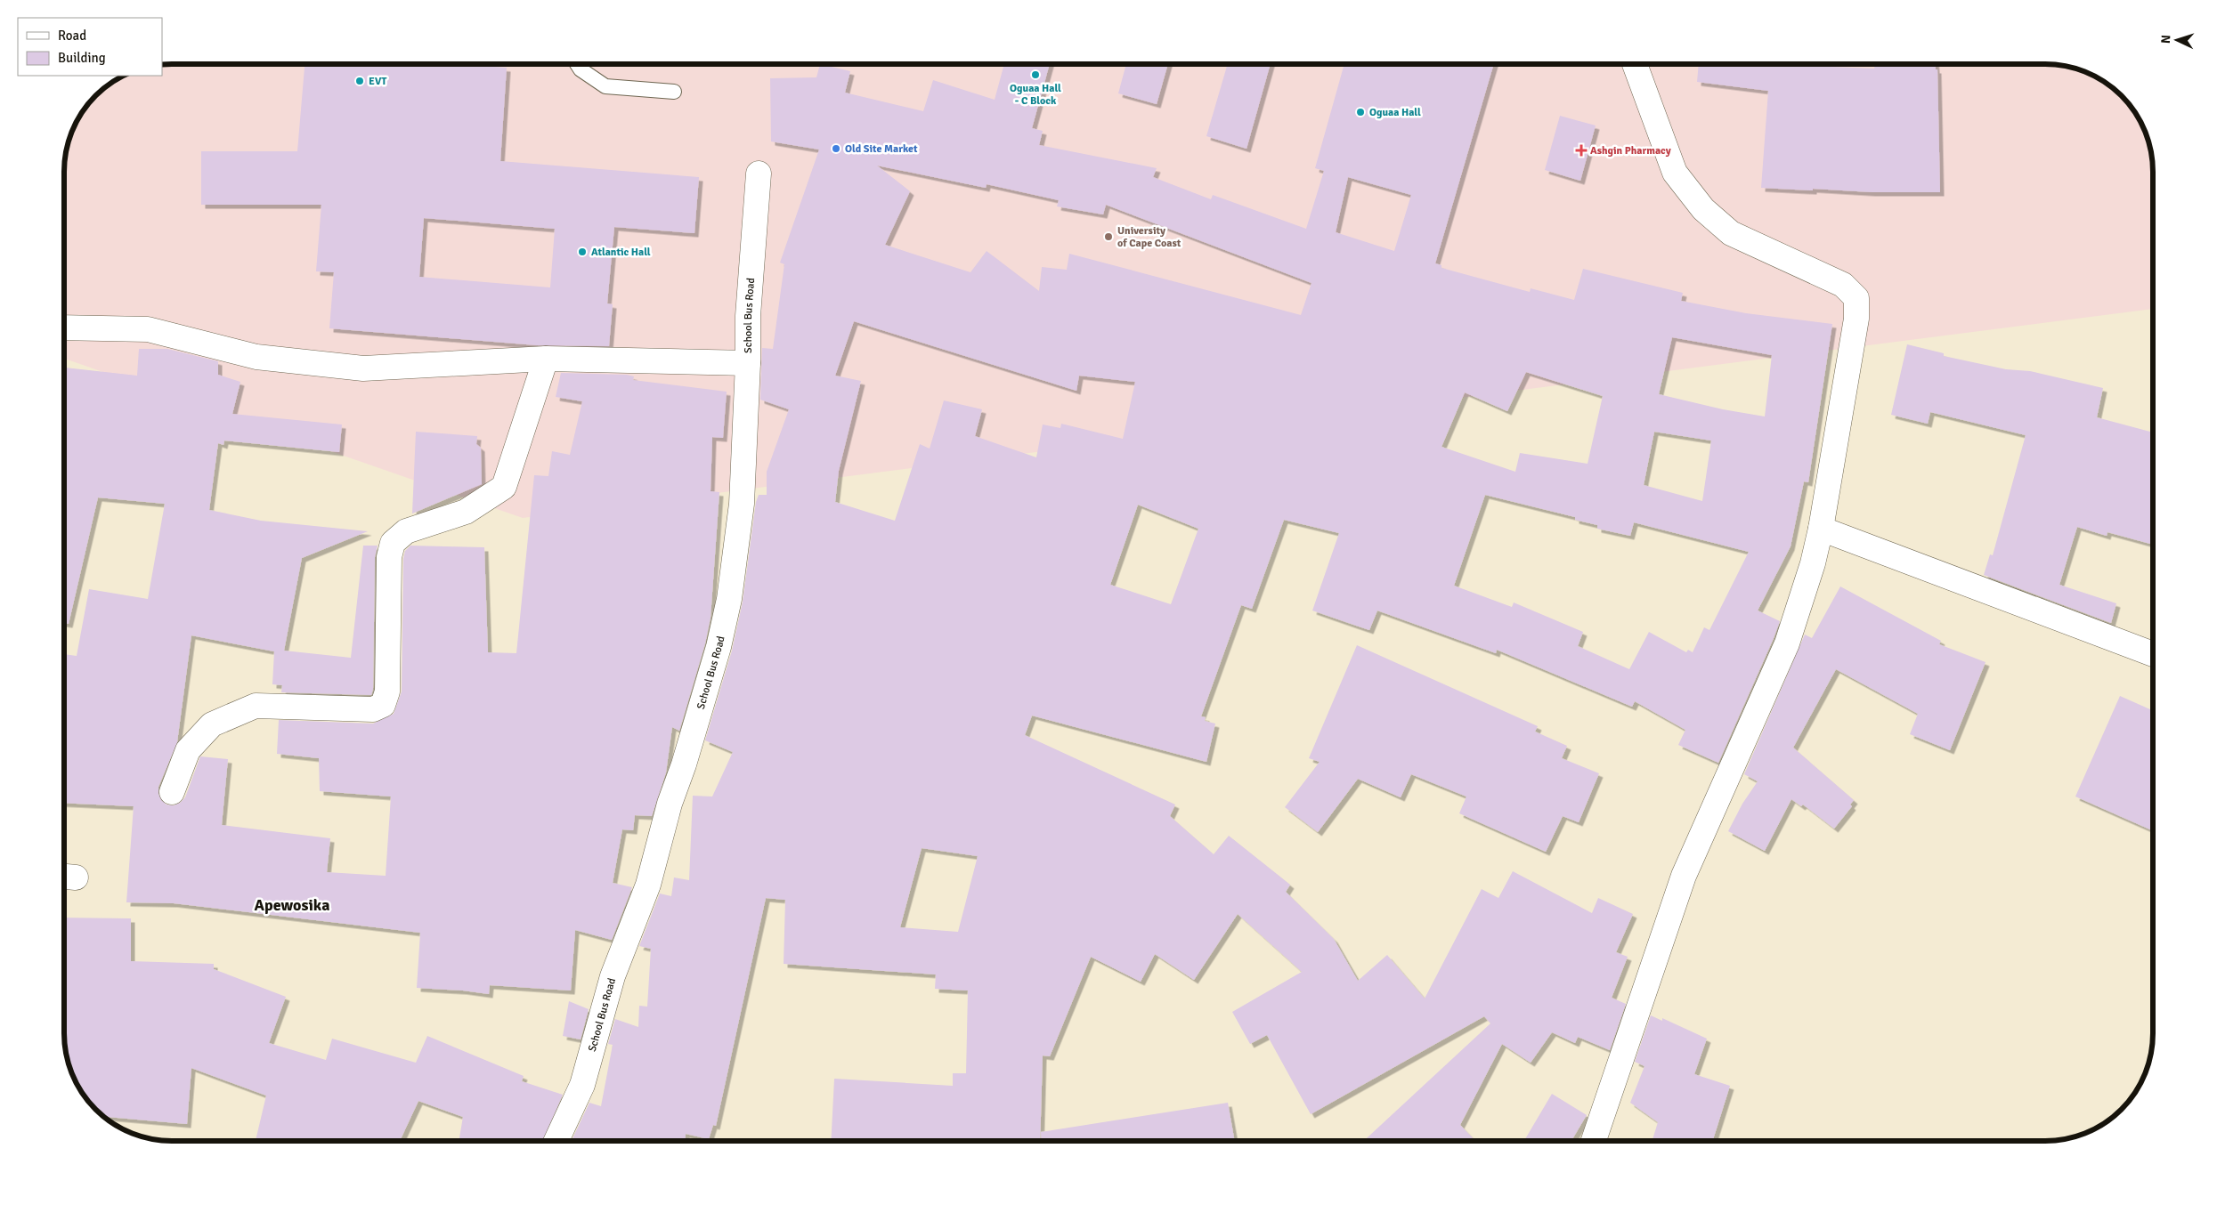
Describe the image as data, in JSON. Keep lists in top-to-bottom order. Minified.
{"streets":{"street":["School Bus Road"]},"districts":["Apewosika"],"places":{"other":["Oguaa Hall - C Block","EVT","Oguaa Hall","Old Site Market","University of Cape Coast","Atlantic Hall"],"health":["Ashgin Pharmacy"]},"legend":["Road","Building"],"north":"left"}
